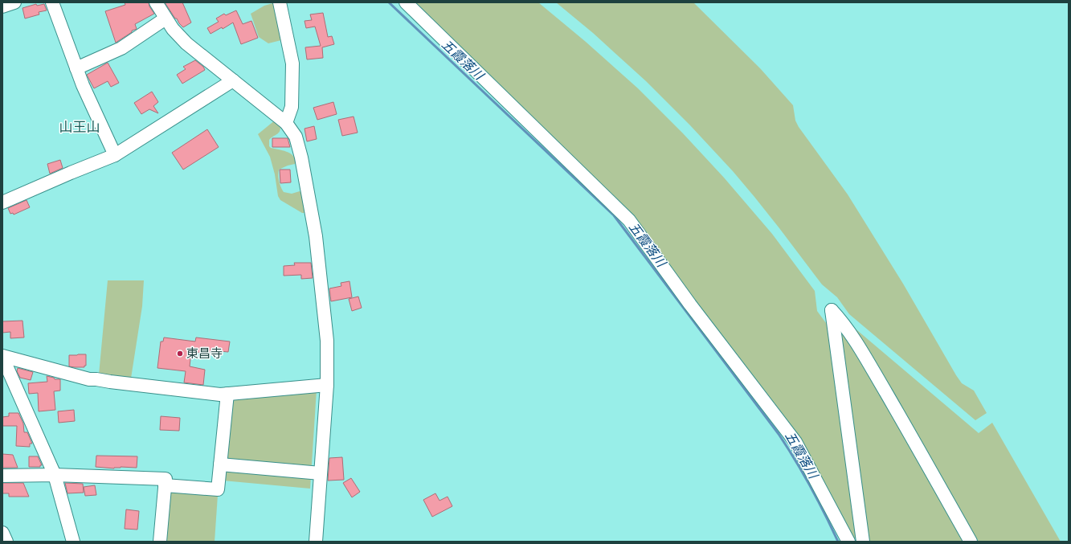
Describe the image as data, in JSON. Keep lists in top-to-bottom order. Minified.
{"districts":["山王山"],"water":["五霞落川"],"places":["東昌寺"]}
